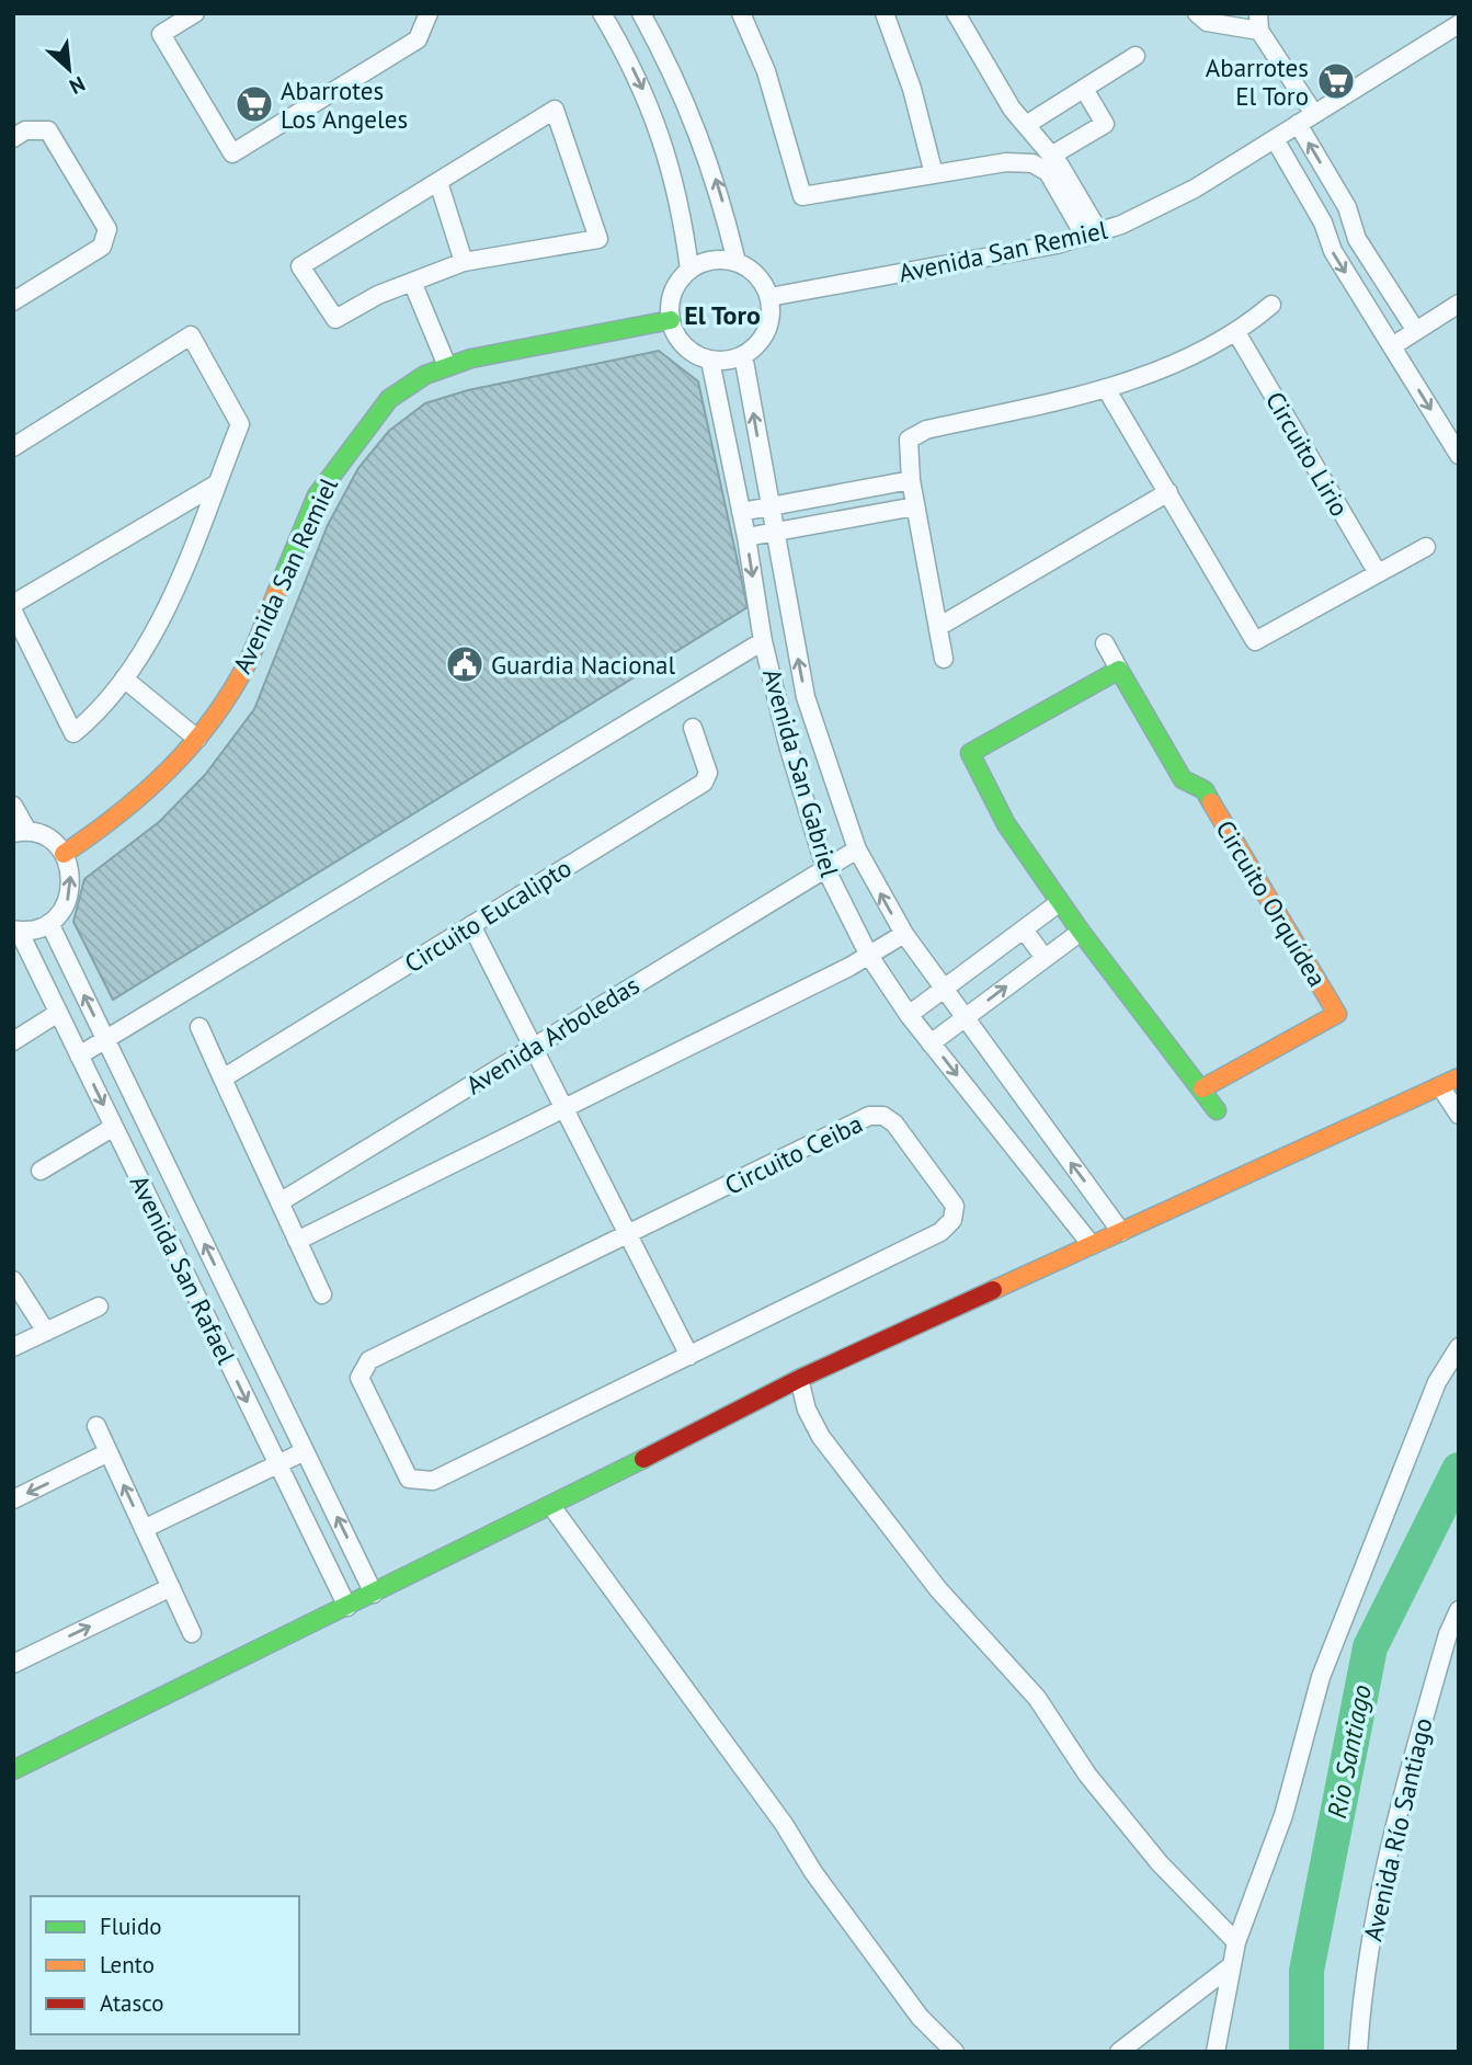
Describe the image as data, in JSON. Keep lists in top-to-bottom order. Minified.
{"streets":{"street":["Avenida San Remiel","Circuito Lirio","Avenida San Gabriel","Circuito Orquídea","Circuito Eucalipto","Avenida Arboledas","Circuito Ceiba","Avenida San Rafael","Avenida Río Santiago"]},"crossings":[["Avenida San Remiel","Avenida San Gabriel"],["Avenida San Gabriel","Avenida Arboledas"]],"districts":["El Toro"],"water":["Rio Santiago"],"places":{"supermarket":["Abarrotes El Toro","Abarrotes Los Angeles"],"public building":["Guardia Nacional"]},"legend":["Fluido","Lento","Atasco"],"north":"bottom right"}
